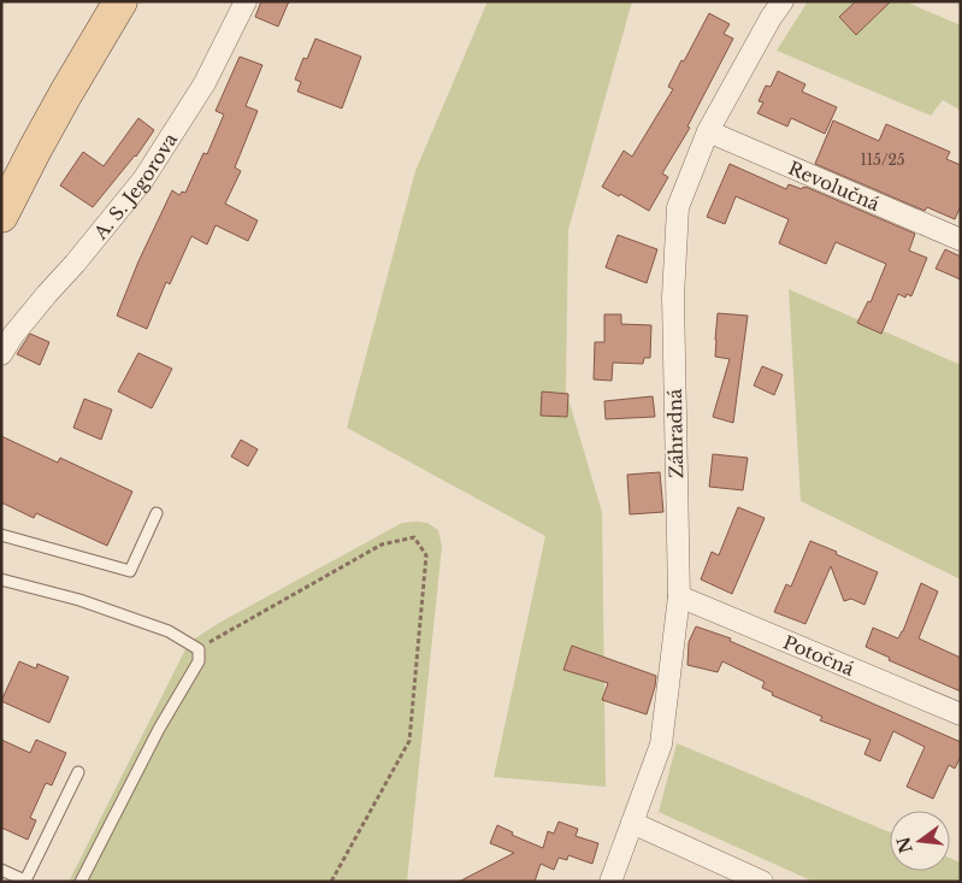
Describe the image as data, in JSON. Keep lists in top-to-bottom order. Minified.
{"streets":{"street":["A. S. Jegorova","Revolučná","Záhradná","Potočná"]},"crossings":[["Revolučná","Záhradná"],["Záhradná","Potočná"]],"house_numbers":["115/25"],"north":"left"}
